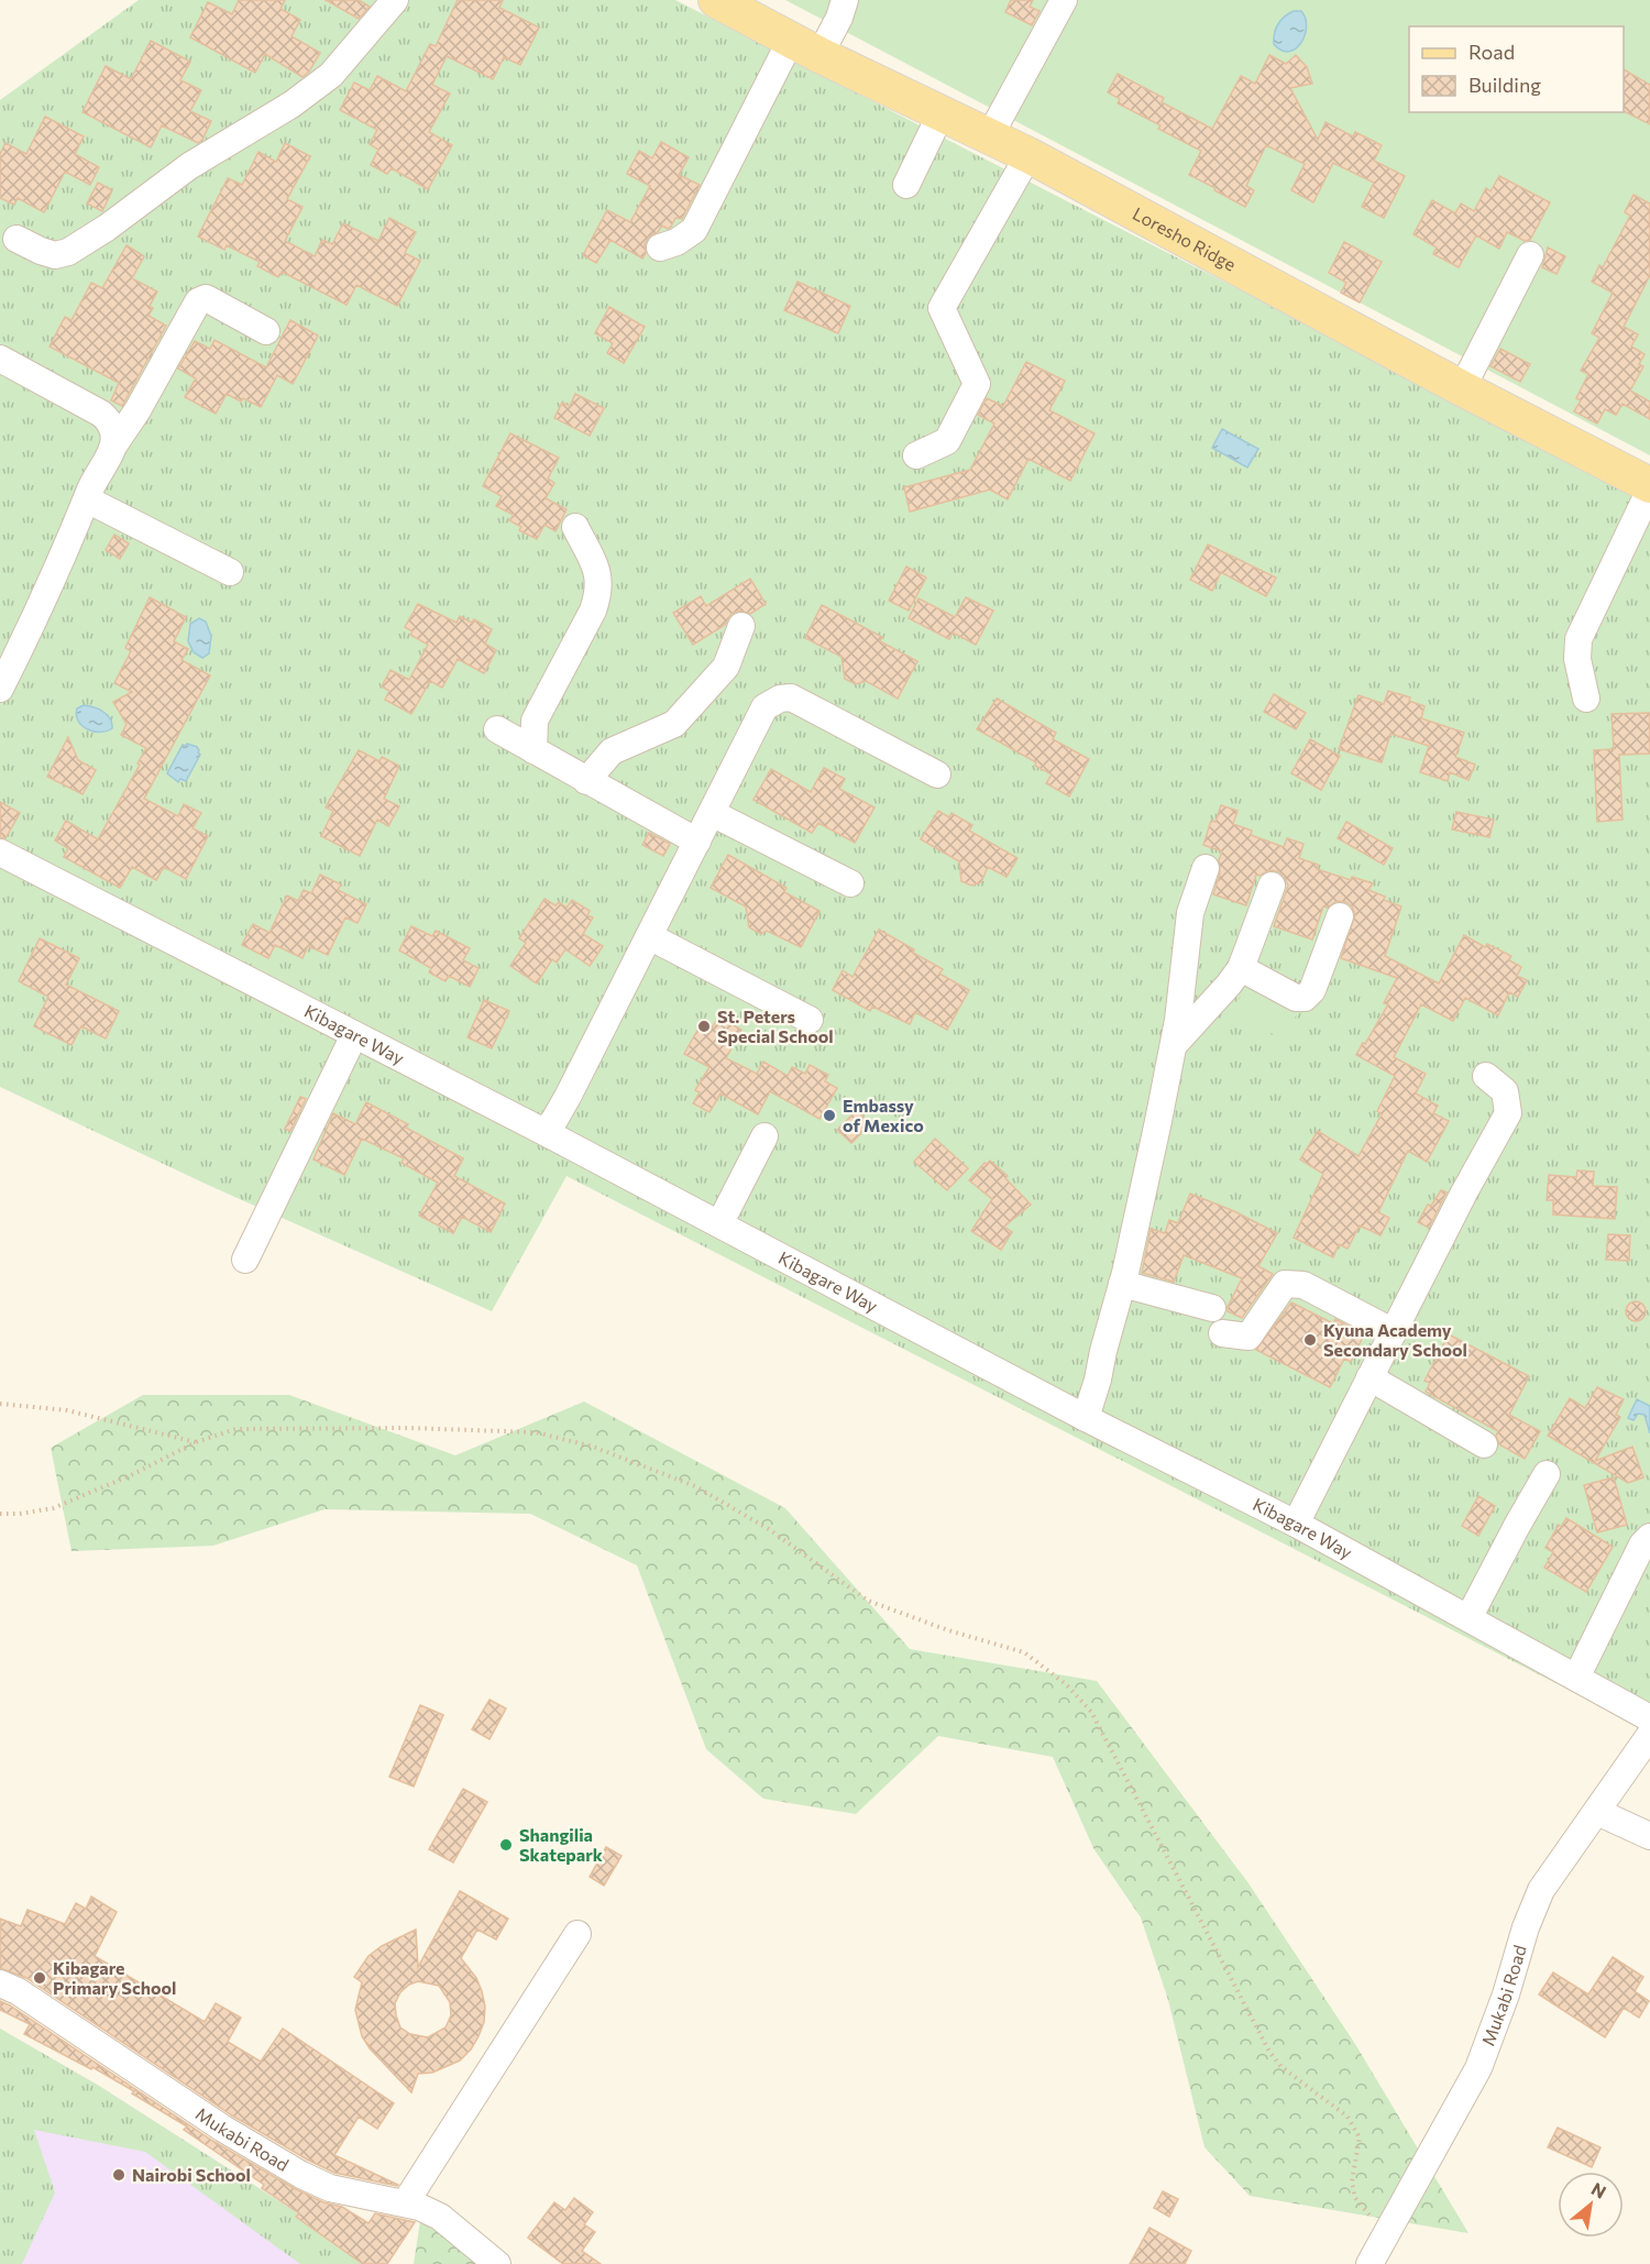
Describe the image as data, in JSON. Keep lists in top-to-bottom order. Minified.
{"streets":{"main road":["Loresho Ridge"],"street":["Kibagare Way","Mukabi Road"]},"places":["St. Peters Special School","Embassy of Mexico","Kyuna Academy Secondary School","Shangilia Skatepark","Kibagare Primary School","Nairobi School"],"legend":["Road","Building"],"north":"top right"}
